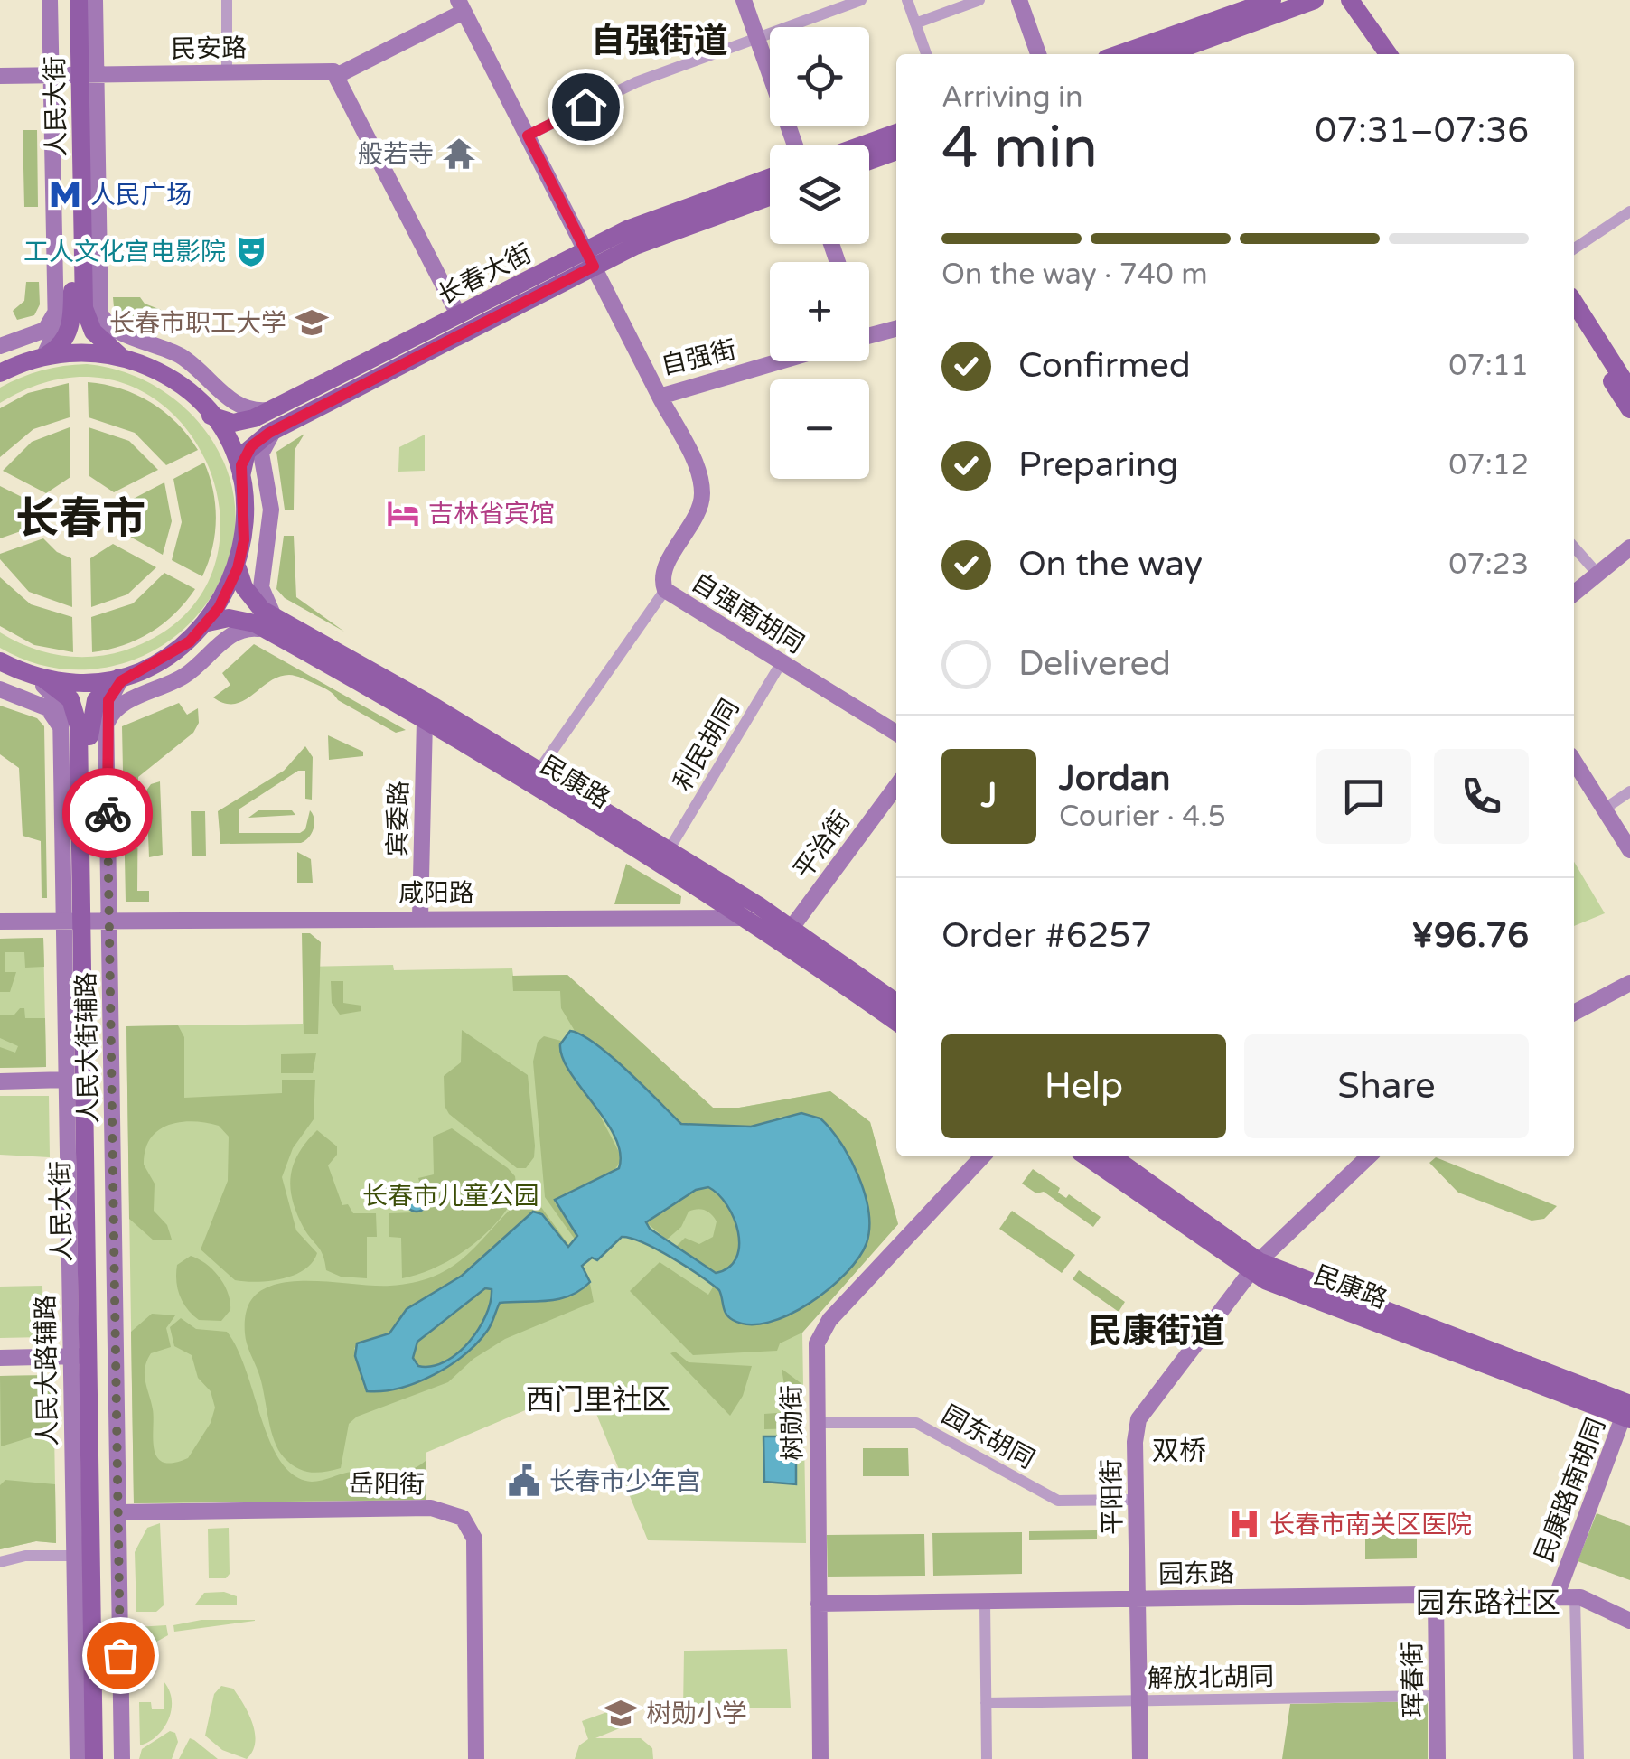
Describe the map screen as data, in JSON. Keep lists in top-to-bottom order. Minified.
{"streets":{"main road":["人民大街","长春大街","民康路"],"street":["民安路","自强街","自强南胡同","利民胡同","宾委路","平治街","咸阳路","人民大街辅路","人民大路辅路","树勋街","园东胡同","岳阳街","民康路南胡同","平阳街","园东路","解放北胡同","珲春街"]},"crossings":[["民安路","人民大街"],["人民大街","咸阳路"],["人民大街","人民大街辅路"],["人民大街","人民大路辅路"],["长春大街","自强街"],["自强南胡同","利民胡同"],["自强南胡同","民康路"],["利民胡同","民康路"],["民康路","宾委路"],["民康路","平治街"],["民康路","咸阳路"],["民康路","民康路南胡同"],["民康路","平阳街"],["宾委路","咸阳路"],["咸阳路","人民大街辅路"],["咸阳路","人民大路辅路"],["人民大街辅路","人民大路辅路"],["人民大街辅路","岳阳街"],["树勋街","园东胡同"],["树勋街","园东路"],["园东胡同","平阳街"],["民康路南胡同","园东路"],["平阳街","园东路"],["平阳街","解放北胡同"],["园东路","珲春街"],["解放北胡同","珲春街"]],"districts":["自强街道","长春市","民康街道","西门里社区","双桥","园东路社区"],"parks":["长春市儿童公园"],"places":{"temple":["般若寺"],"metro station":["人民广场"],"theatre":["工人文化宫电影院"],"school or university":["长春市职工大学","树勋小学"],"hotel":["吉林省宾馆"],"public building":["长春市少年宫"],"hospital":["长春市南关区医院"]},"page":{"map_buttons":["+","−"],"heading":["4 min","Arriving in","07:31–07:36"],"panel":["Jordan","Courier · 4.5","Order #6257","¥96.76"],"bar":"On the way · 740 m","list":[["Confirmed","07:11"],["Preparing","07:12"],["On the way","07:23"],"Delivered"],"round":"J","buttons":["Help","Share"]}}
